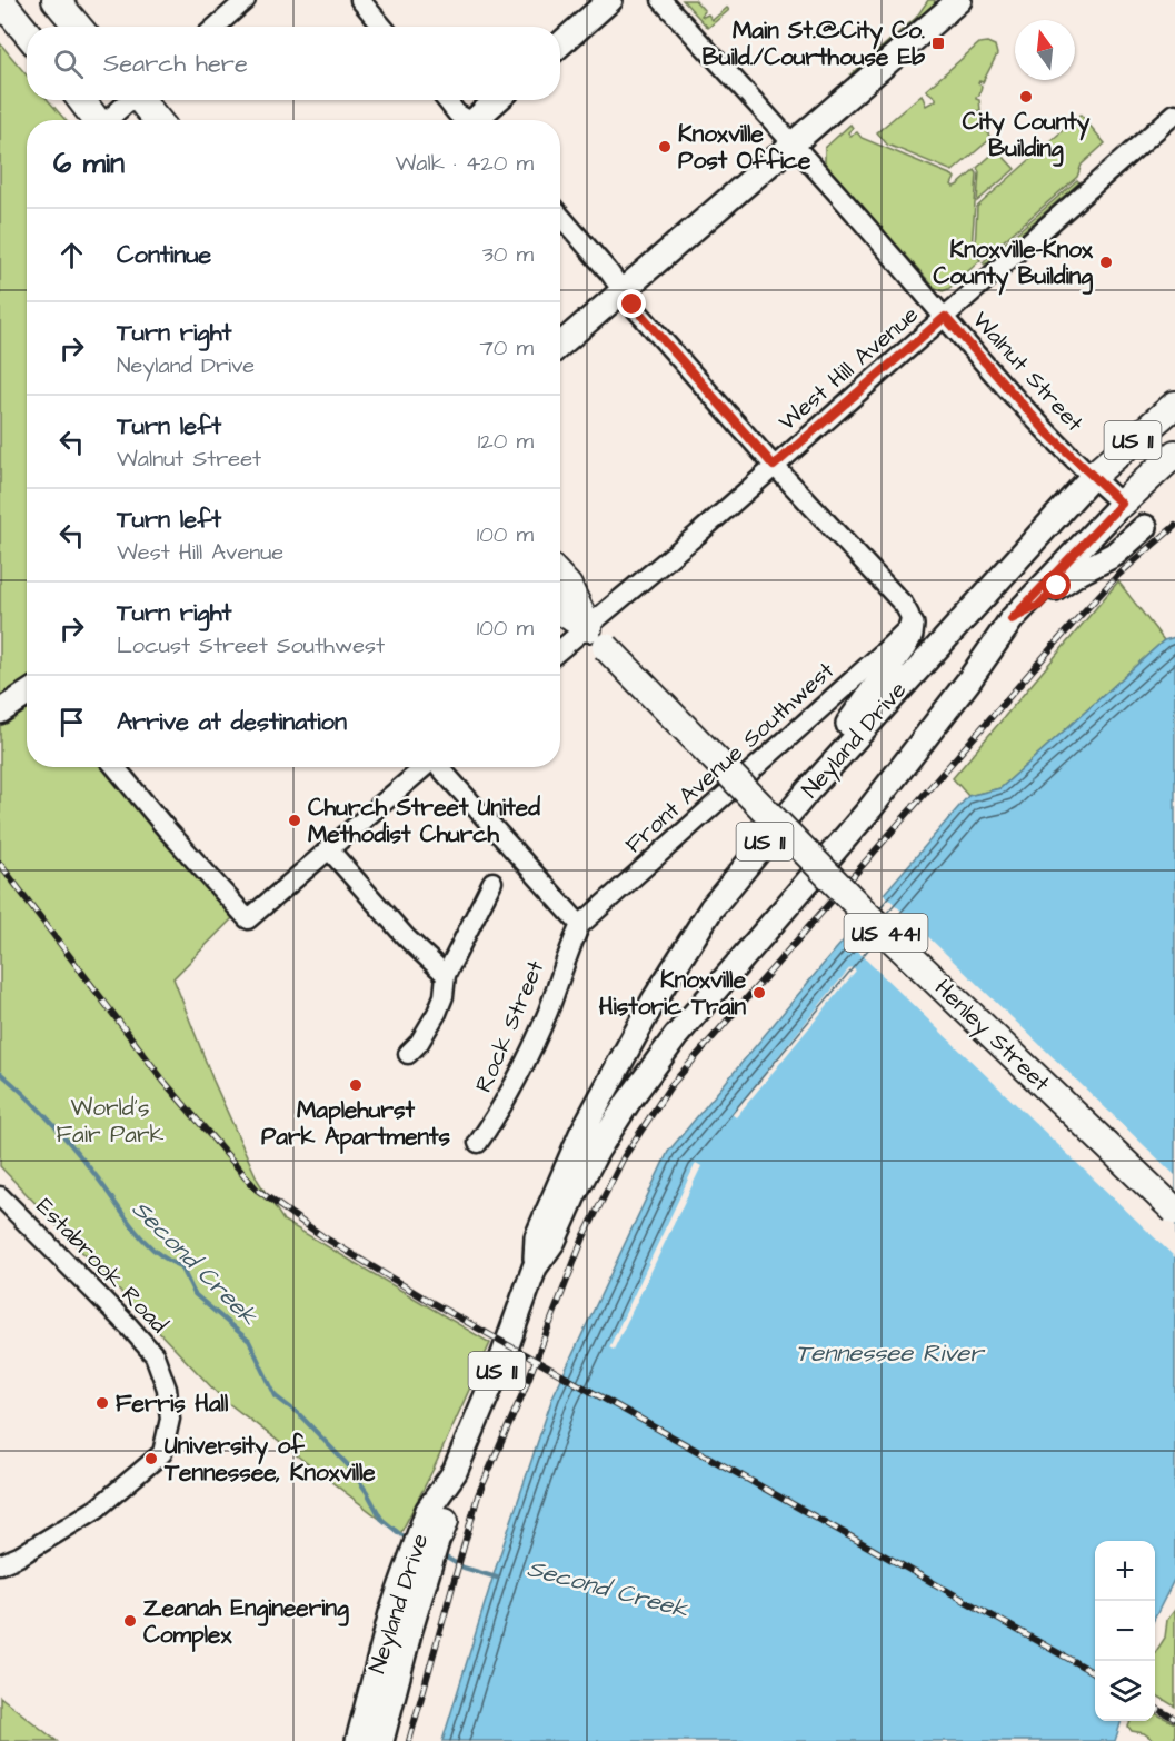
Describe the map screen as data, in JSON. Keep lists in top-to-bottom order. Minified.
{"streets":{"highway":["US 11","Neyland Drive","US 441","Henley Street"],"street":["West Hill Avenue","Walnut Street","Front Avenue Southwest","Rock Street","Estabrook Road"]},"crossings":[["West Hill Avenue","Walnut Street"],["West Hill Avenue","Henley Street"],["Walnut Street","Neyland Drive"],["Front Avenue Southwest","Rock Street"]],"water":["Second Creek","Tennessee River"],"parks":["World's Fair Park"],"places":{"transit":["Main St.@City Co. Build./Courthouse Eb"],"other":["City County Building","Knoxville Post Office","Knoxville-Knox County Building","Church Street United Methodist Church","Knoxville Historic Train","Maplehurst Park Apartments","Ferris Hall","University of Tennessee, Knoxville","Zeanah Engineering Complex"]},"north":"top","page":{"search":"Search here","heading":["6 min","Walk · 420 m"],"list":[["Continue","30 m"],["Turn right","Neyland Drive","70 m"],["Turn left","Walnut Street","120 m"],["Turn left","West Hill Avenue","100 m"],["Turn right","Locust Street Southwest","100 m"],"Arrive at destination"],"map_buttons":["+","−"]}}
